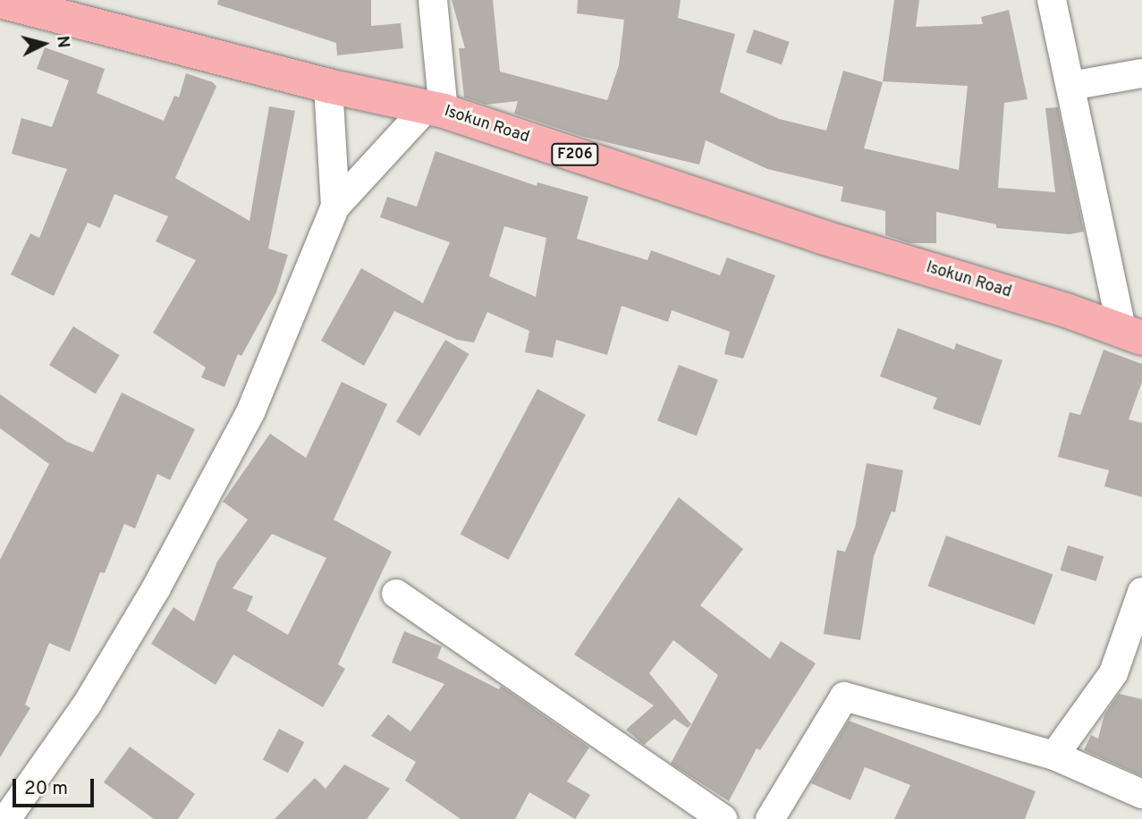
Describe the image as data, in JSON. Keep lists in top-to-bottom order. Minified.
{"streets":{"main road":["Isokun Road","F206"]},"scale_bar":"20 m","north":"right"}
